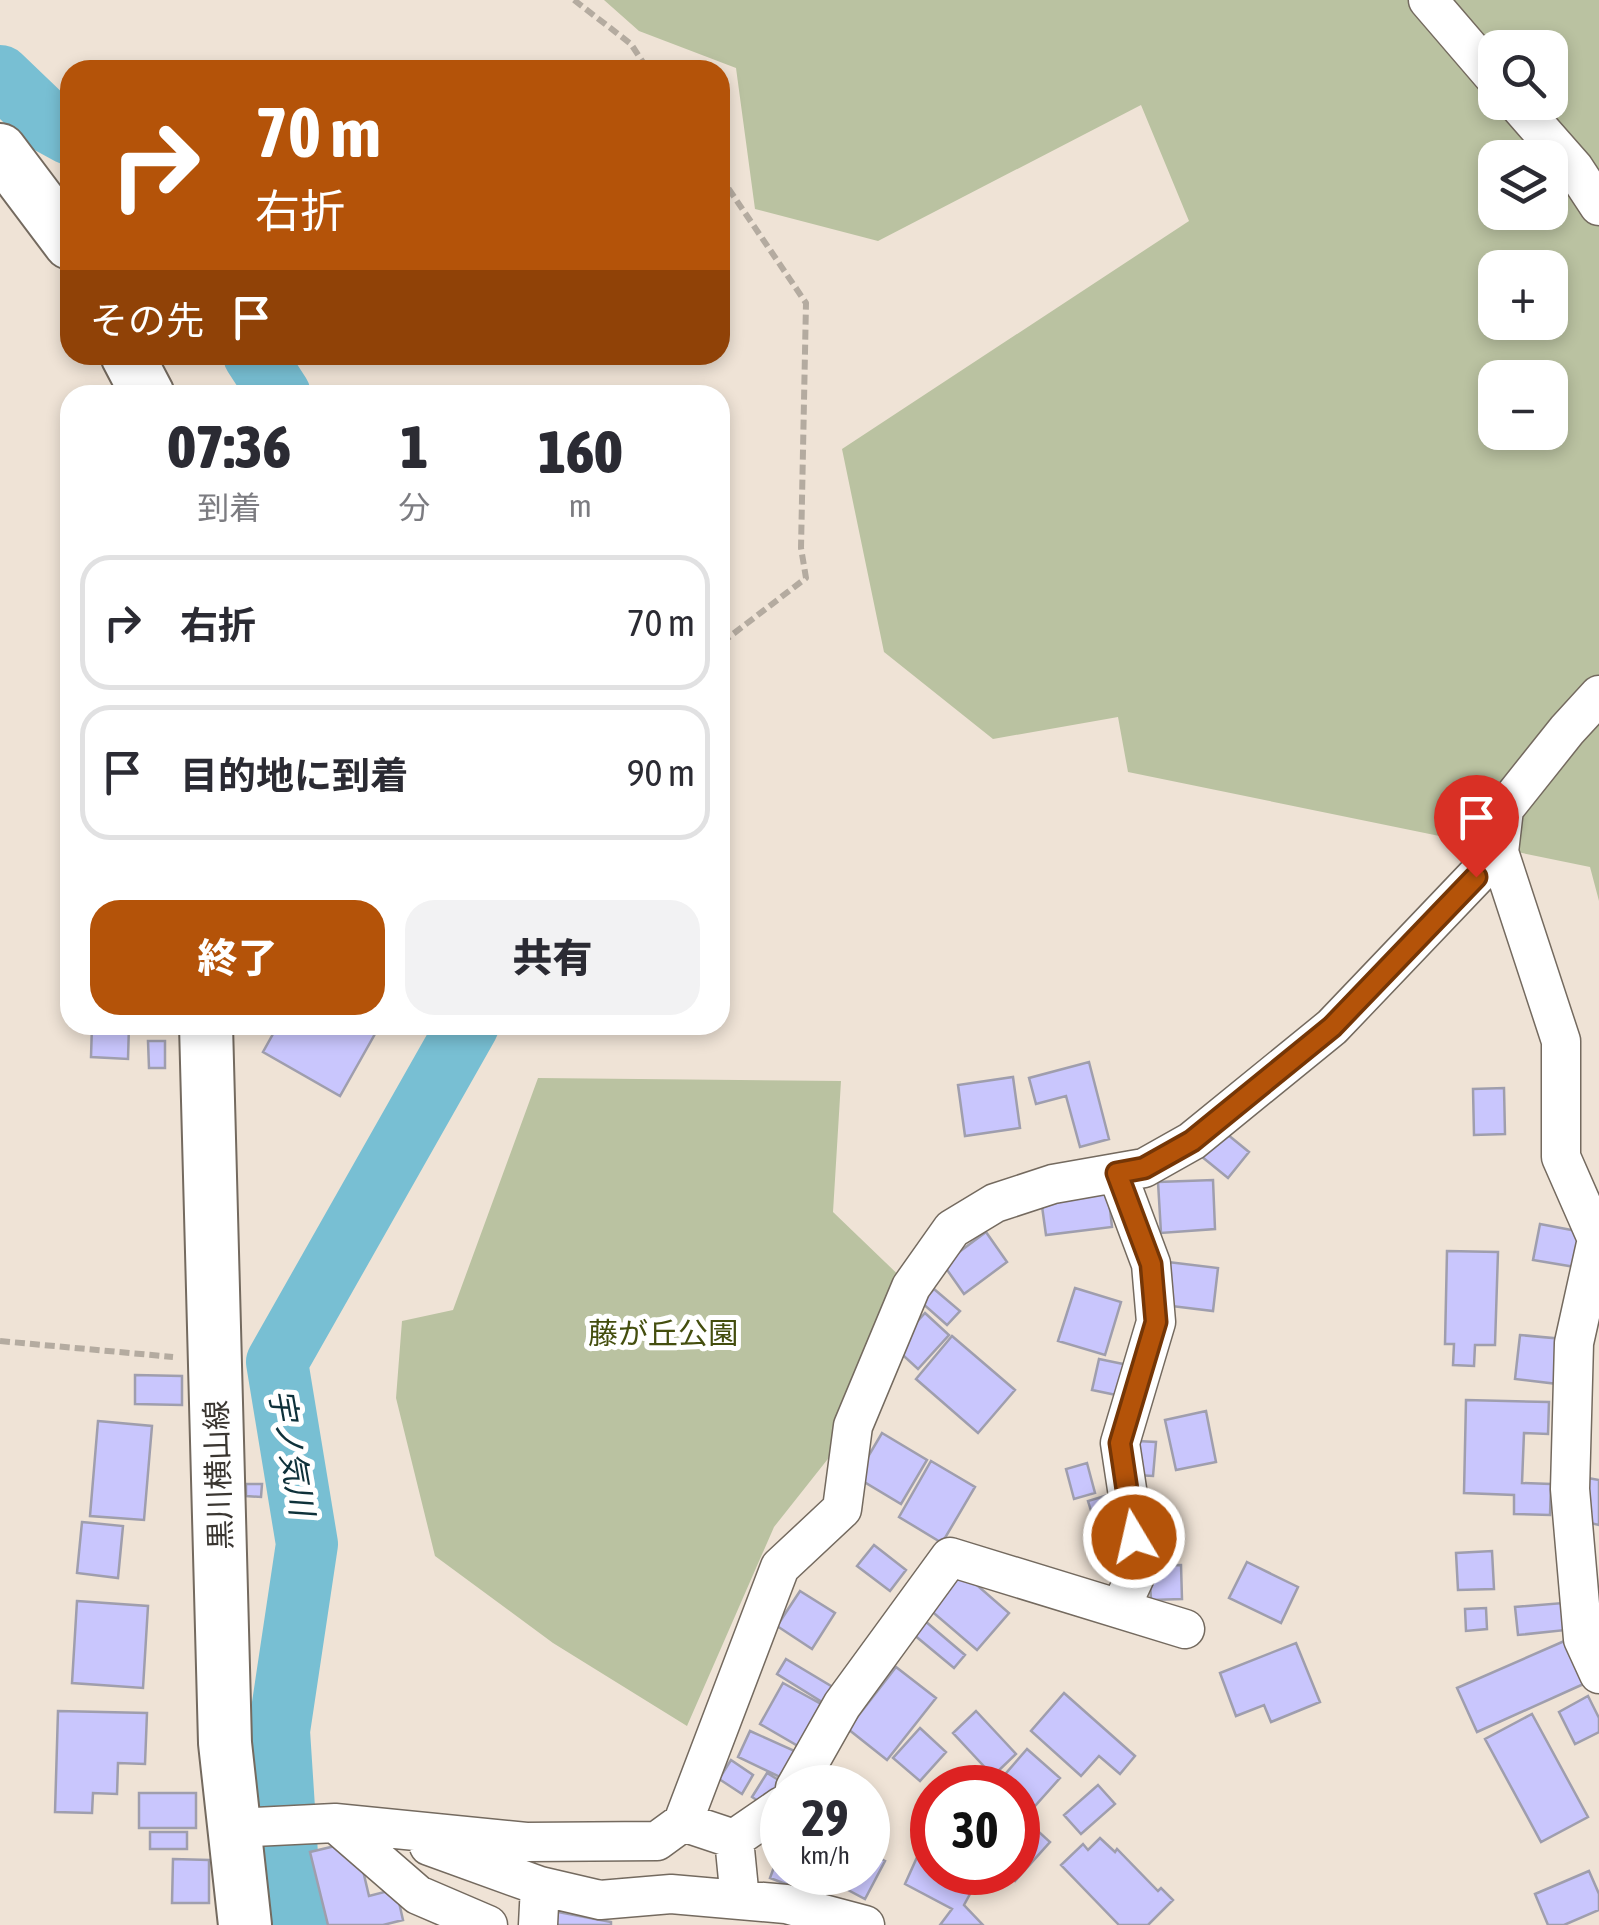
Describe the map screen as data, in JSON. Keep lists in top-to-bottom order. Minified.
{"streets":{"main road":["黒川横山線"]},"water":["宇ノ気川"],"parks":["藤が丘公園"],"page":{"map_buttons":["+","−"],"turn":["70 m","右折"],"then":"その先","eta":["07:36","到着","1","分","160","m"],"list":[{"name":"右折","value":"70 m"},{"name":"目的地に到着","value":"90 m"}],"buttons":["終了","共有"],"speed":"29 km/h","limit":"30"}}
